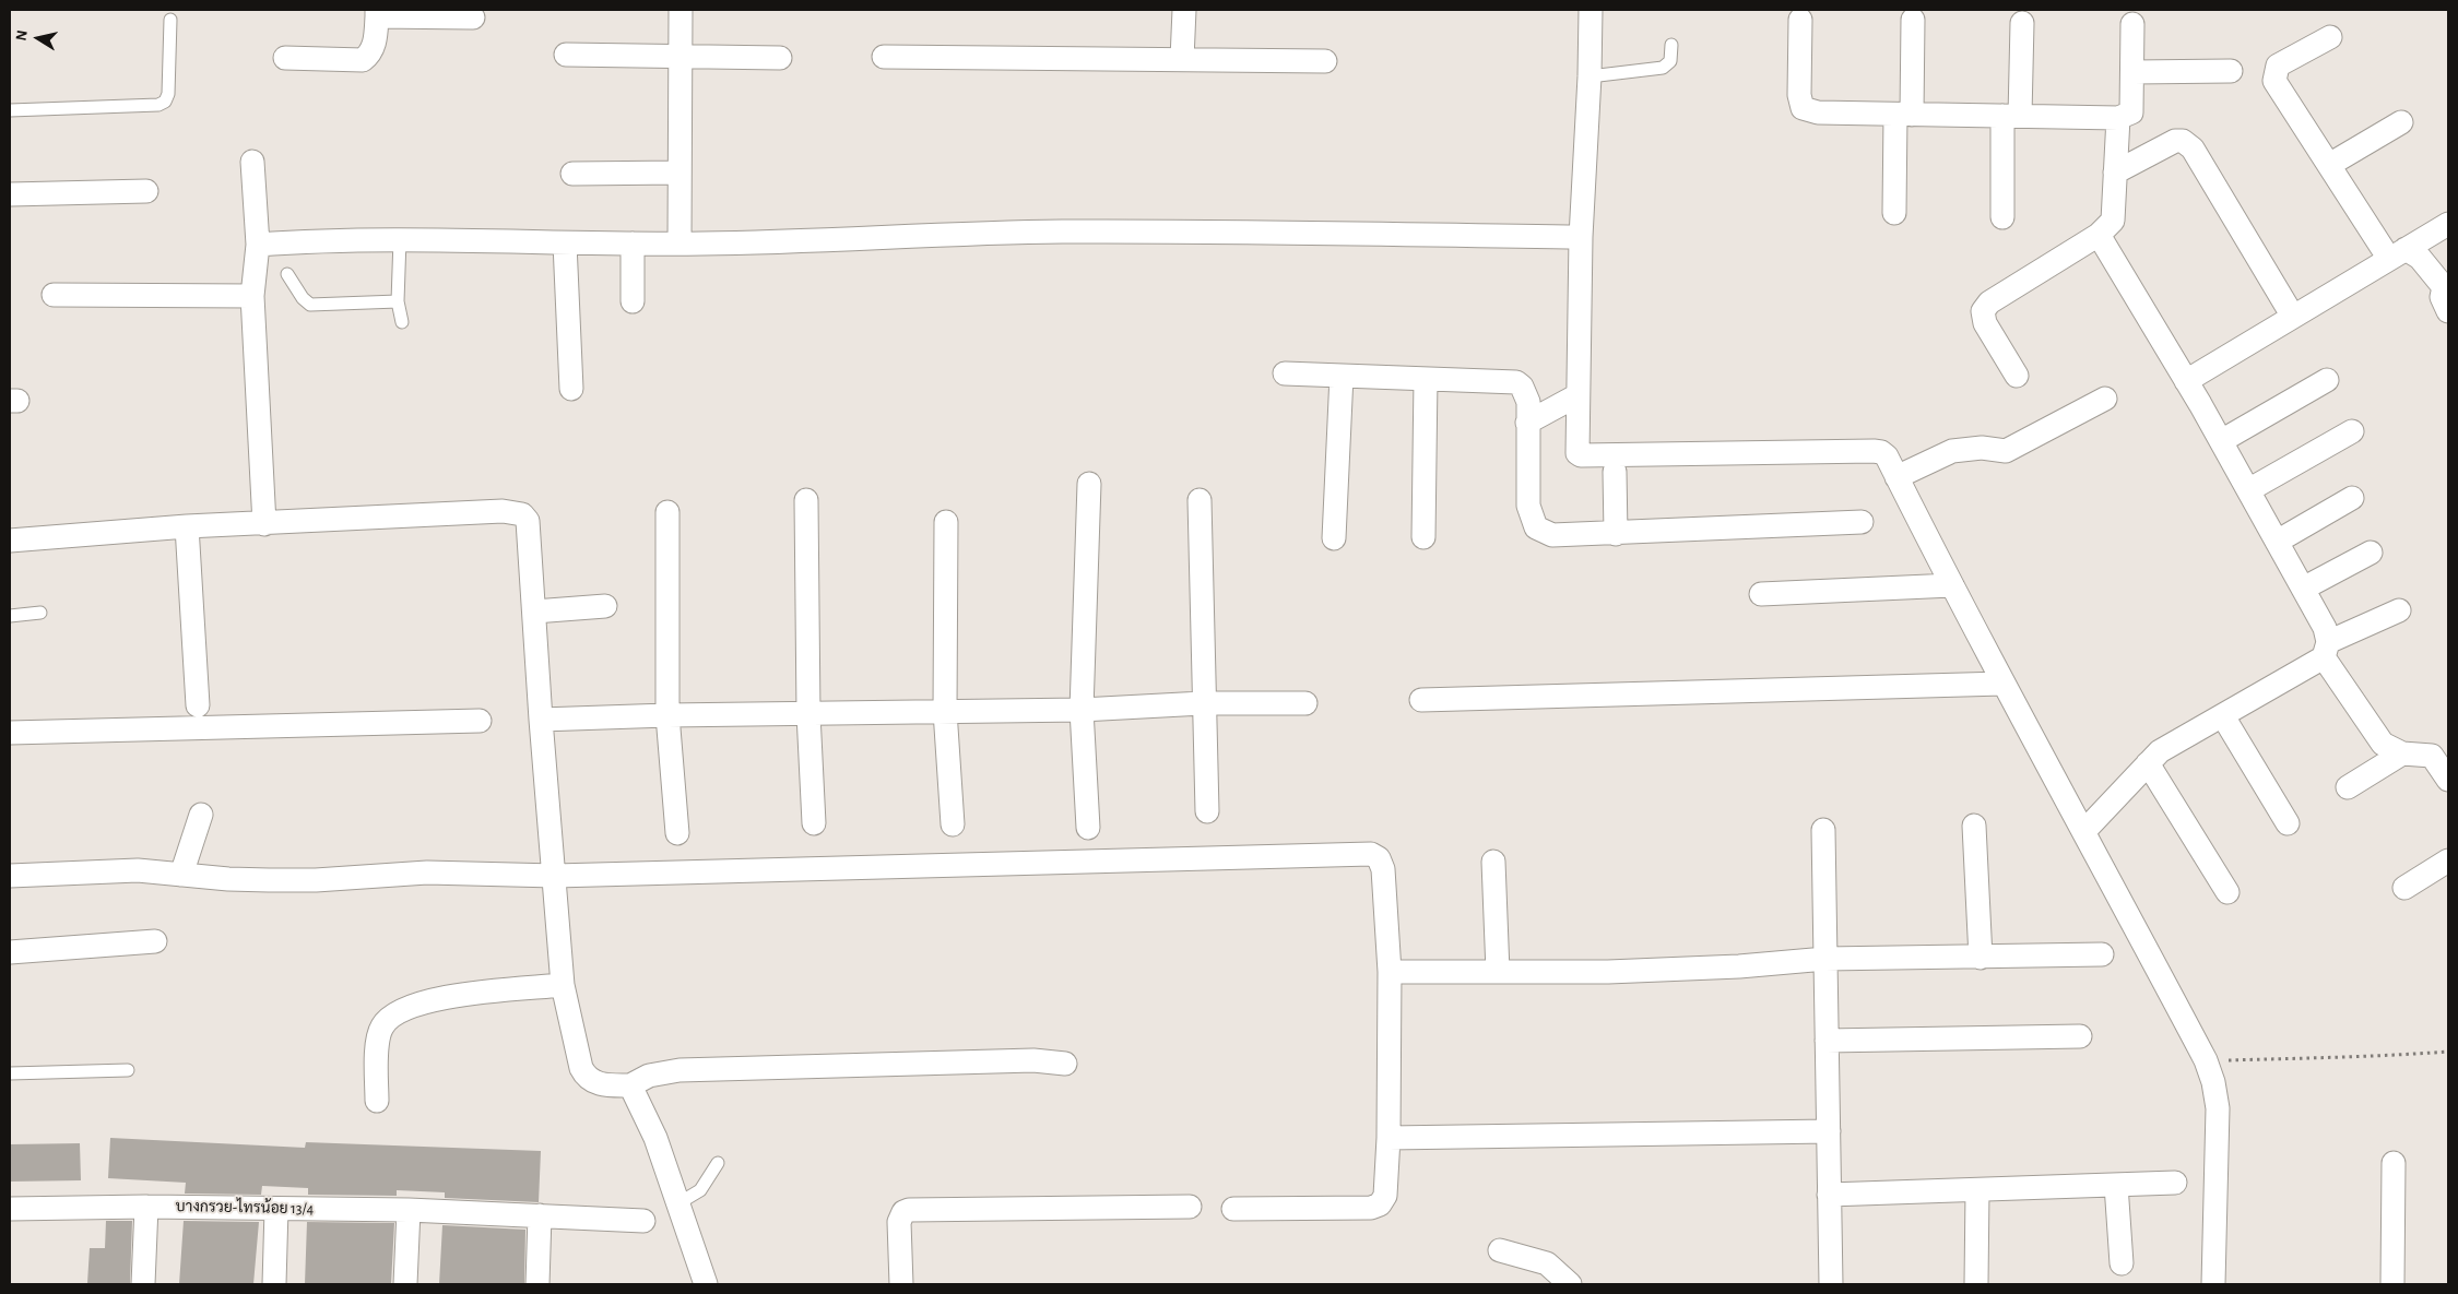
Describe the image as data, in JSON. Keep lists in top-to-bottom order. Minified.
{"streets":{"street":["บางกรวย-ไทรน้อย 13/4"]},"north":"left"}
